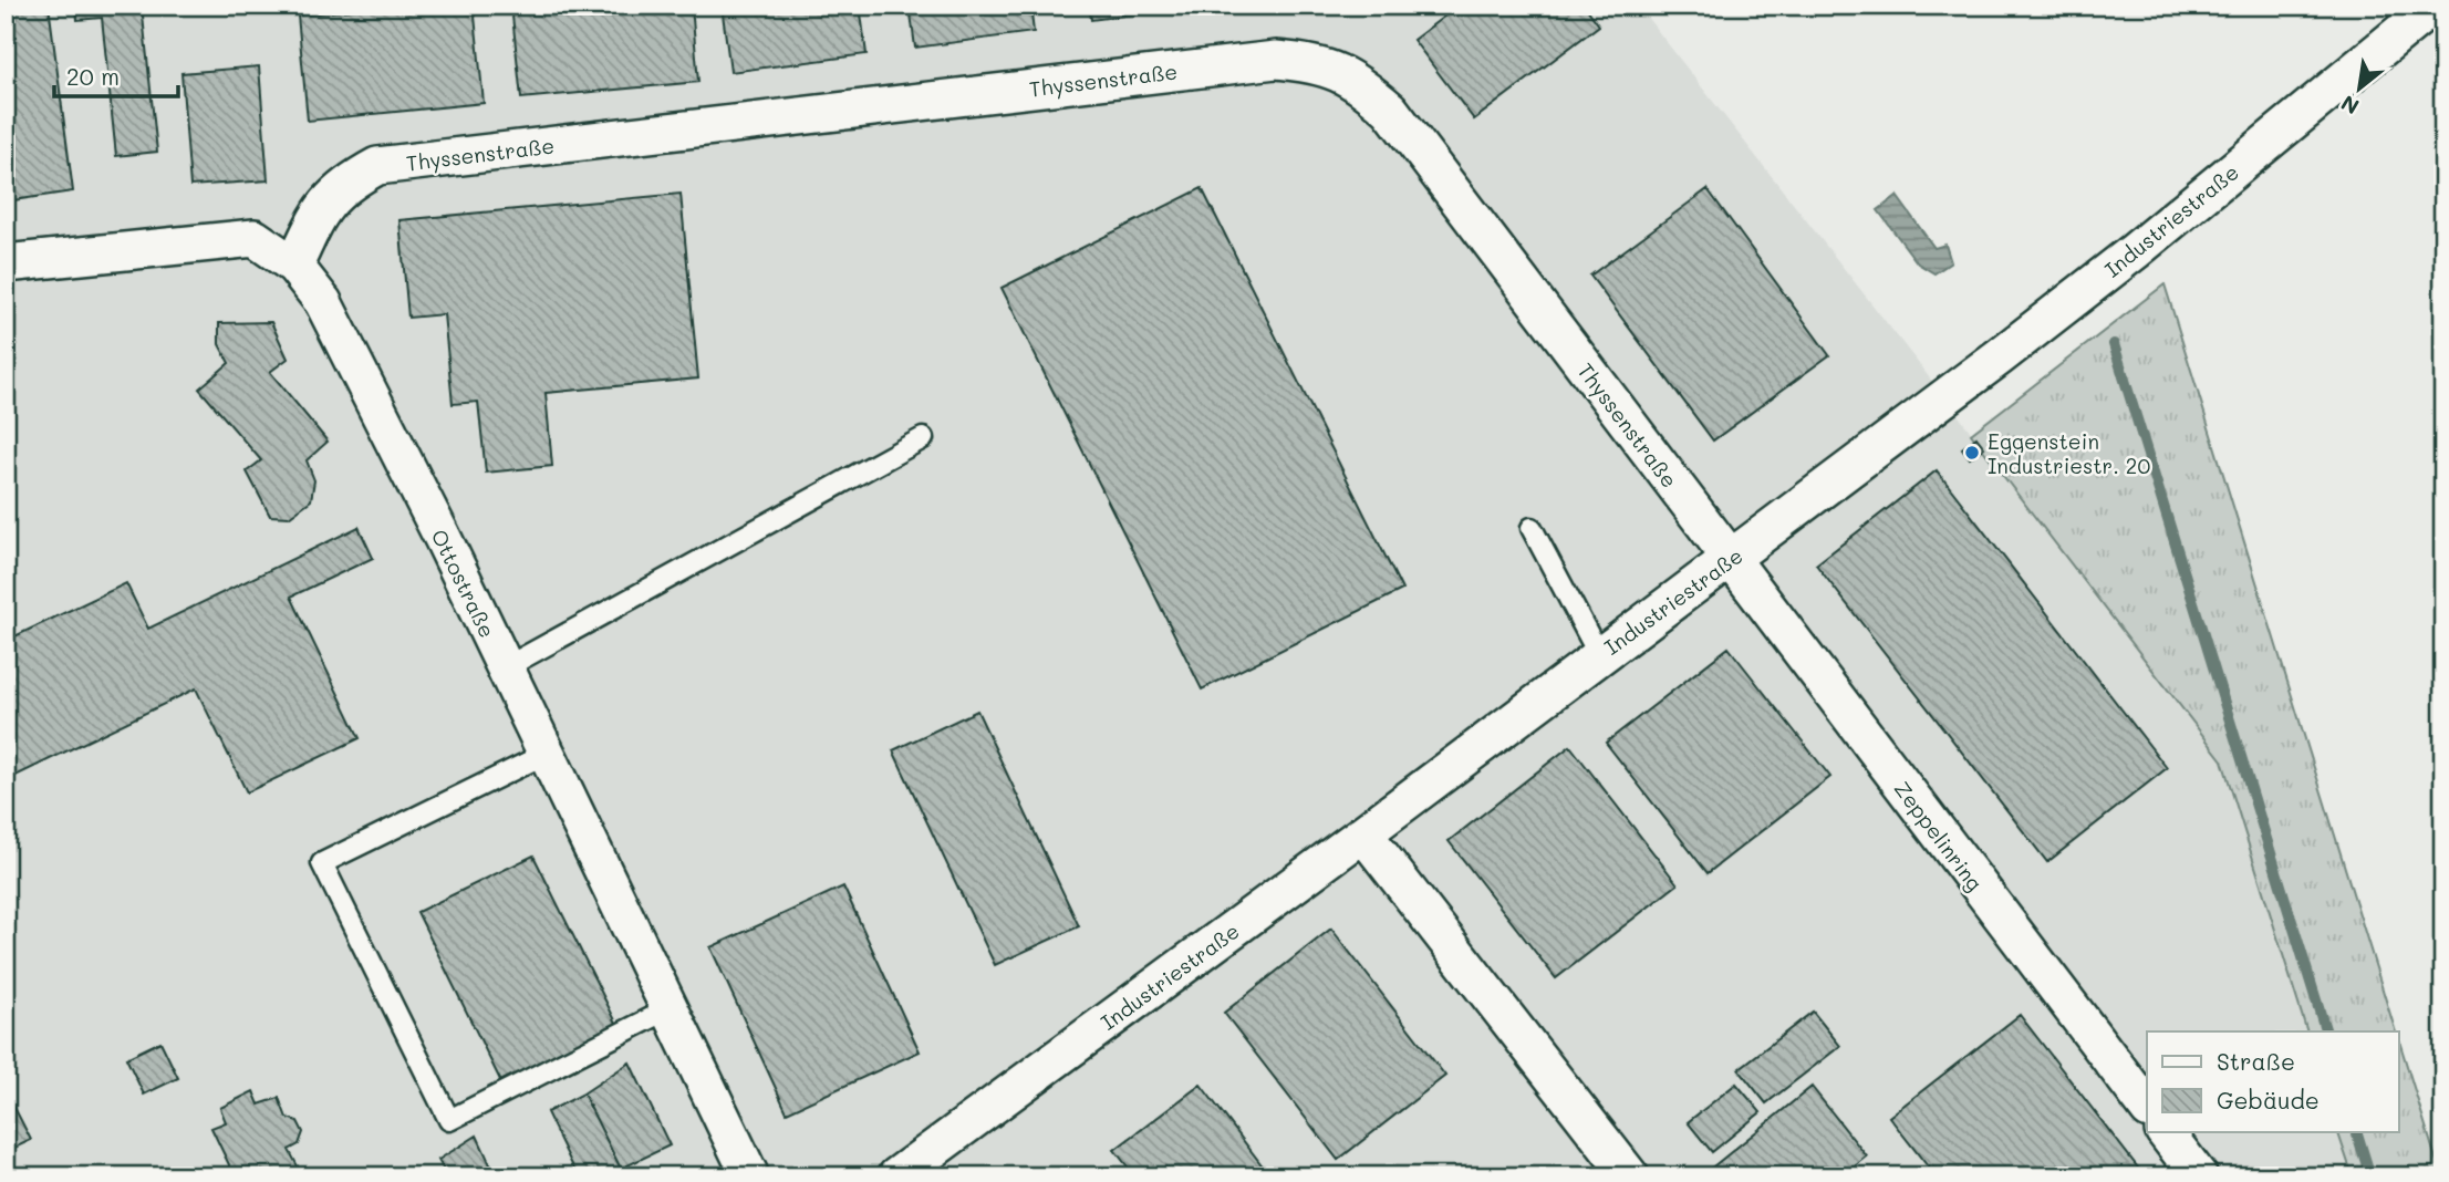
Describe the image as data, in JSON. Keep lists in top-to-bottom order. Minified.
{"streets":{"street":["Thyssenstraße","Industriestraße","Ottostraße","Zeppelinring"]},"crossings":[["Thyssenstraße","Industriestraße"],["Thyssenstraße","Ottostraße"],["Thyssenstraße","Zeppelinring"],["Industriestraße","Zeppelinring"]],"places":["Eggenstein Industriestr. 20"],"legend":["Straße","Gebäude"],"scale_bar":"20 m","north":"bottom left"}
